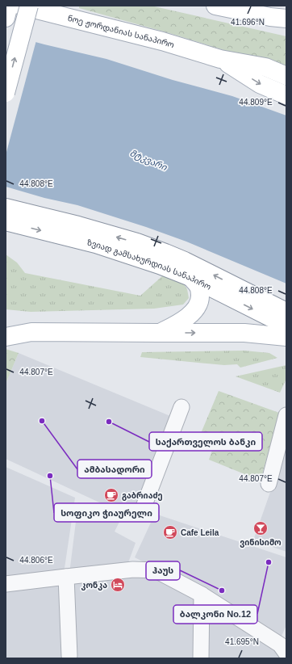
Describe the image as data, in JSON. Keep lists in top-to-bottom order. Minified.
{"streets":{"main road":["ნოე ჟორდანიას სანაპირო","ზვიად გამსახურდიას სანაპირო"]},"water":["მტკვარი"],"places":{"other":["ამბასადორი","საქართველოს ბანკი","სოფიკო ჭიაურელი","ბალკონი No.12","ჰაუს"],"cafe":["გაბრიაძე","Cafe Leila"],"bar":["ვინისიმო"],"hotel":["კონკა"]},"coordinates":["41.696°N","44.809°E","44.808°E","44.807°E","44.806°E","41.695°N"]}
